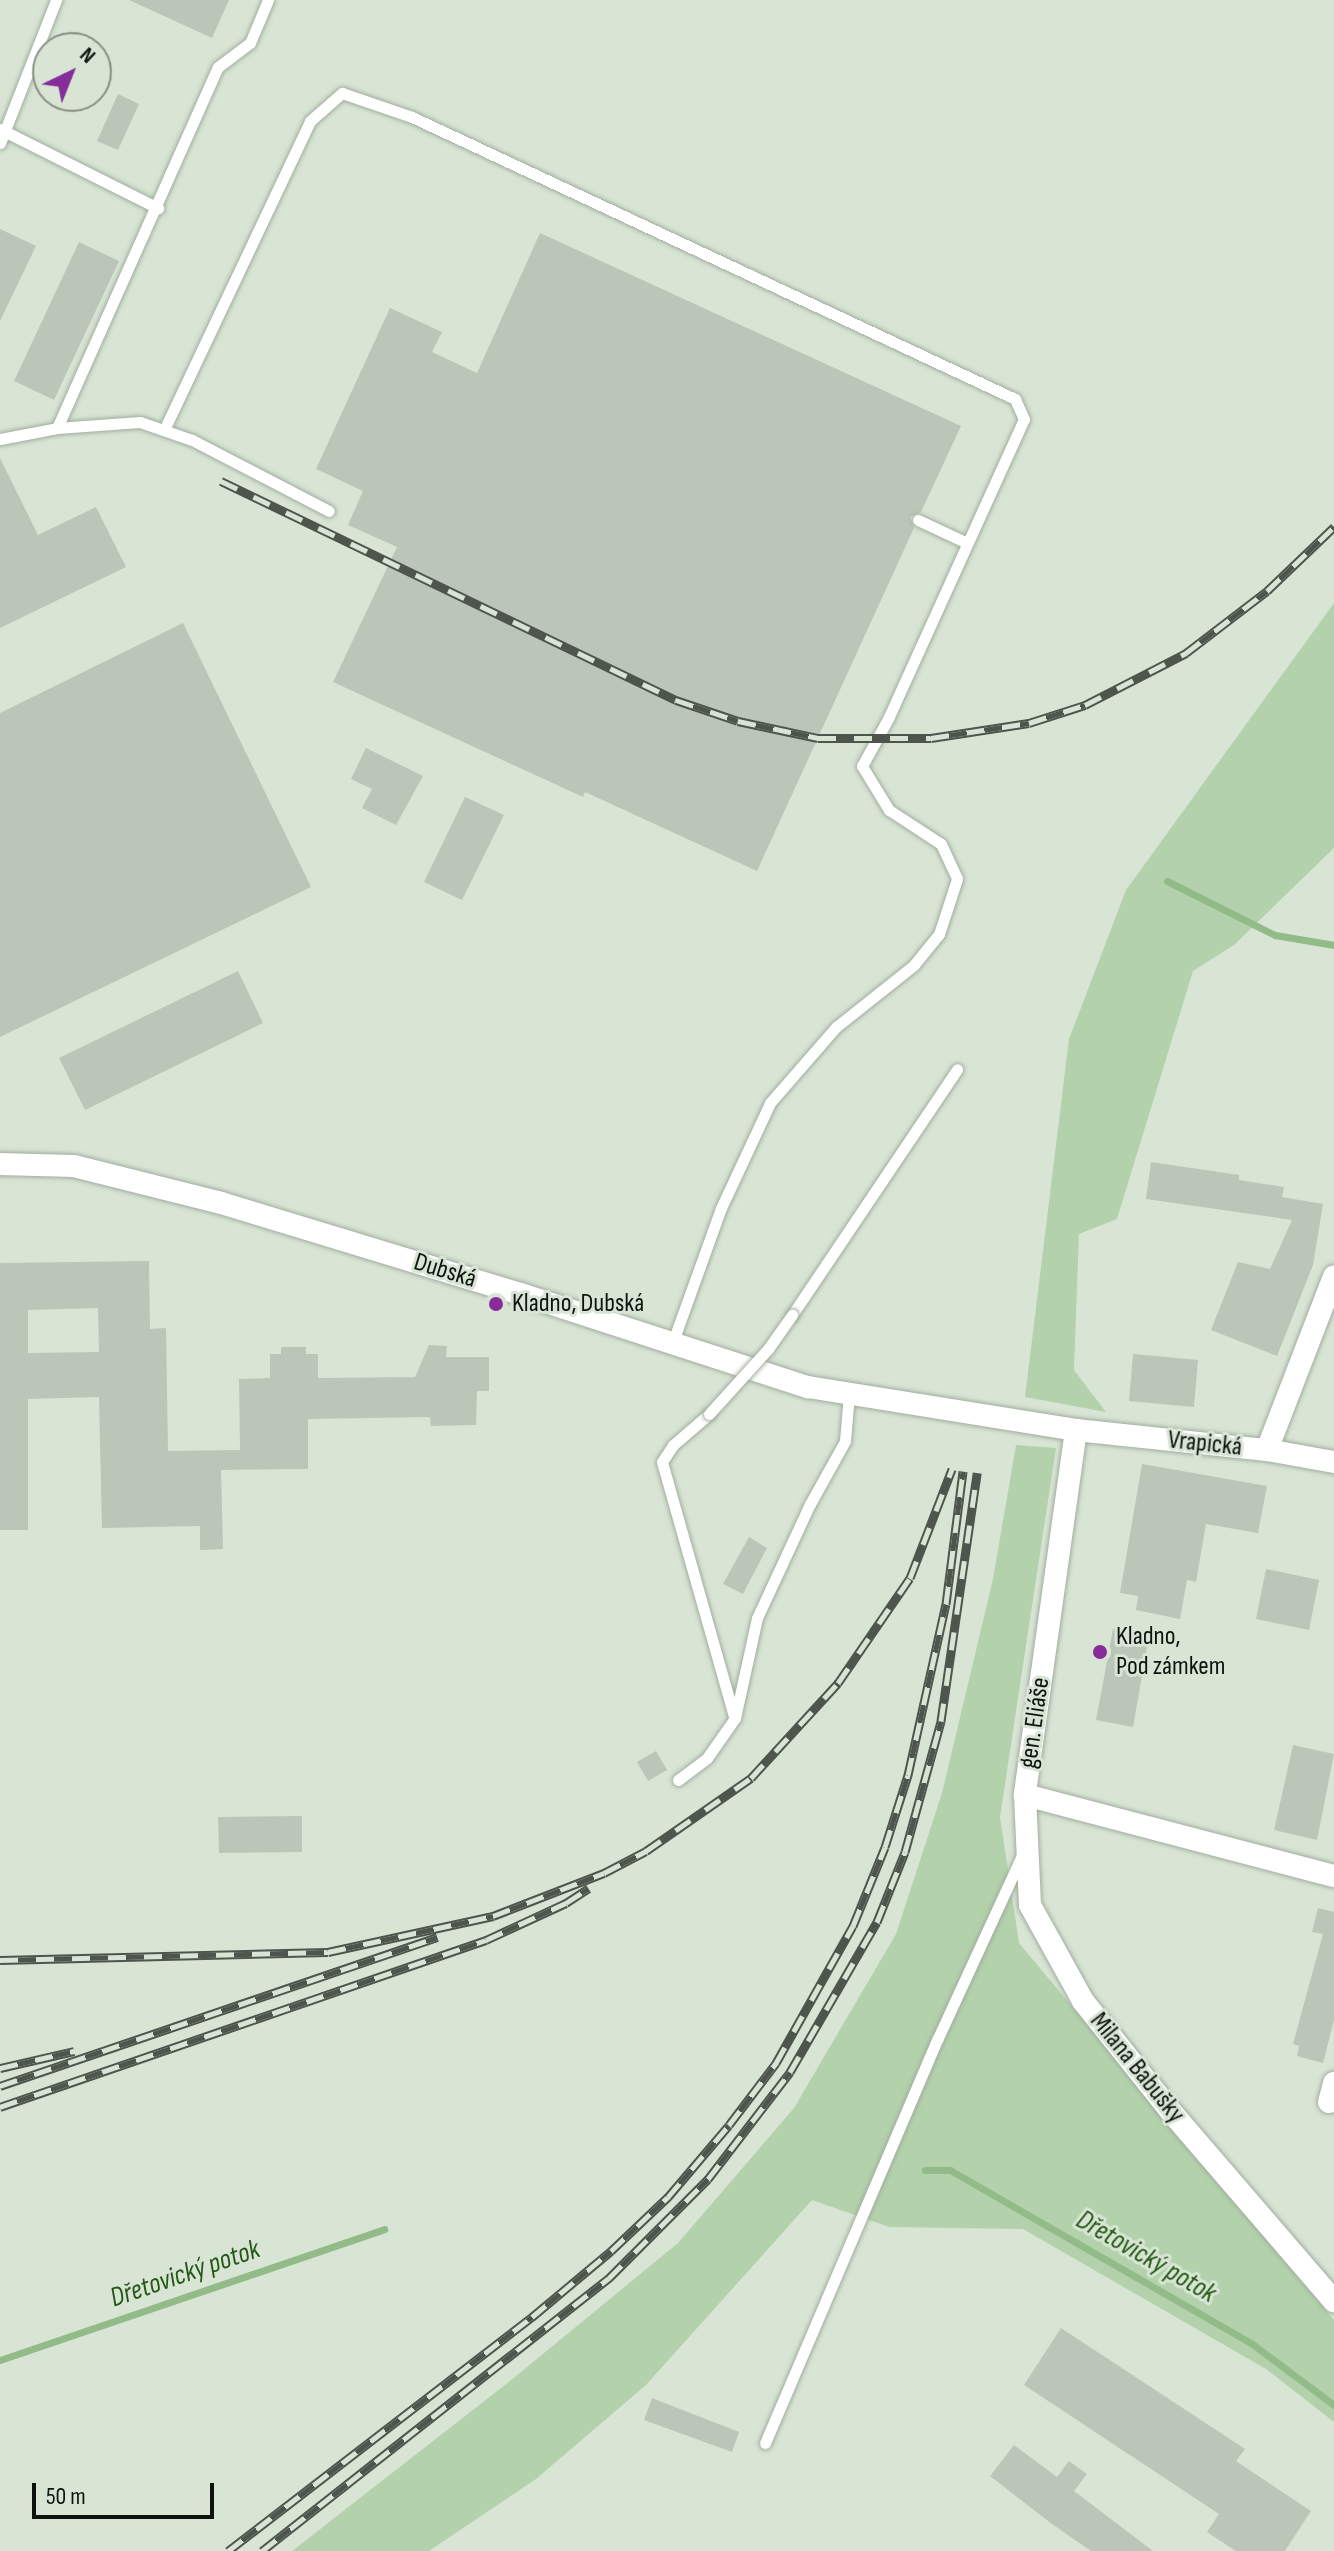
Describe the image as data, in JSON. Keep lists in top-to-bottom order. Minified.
{"streets":{"street":["Dubská","Vrapická","gen. Eliáše","Milana Babušky"]},"crossings":[["Dubská","Vrapická"],["Dubská","gen. Eliáše"],["Vrapická","gen. Eliáše"],["gen. Eliáše","Milana Babušky"]],"water":["Dřetovický potok"],"places":["Kladno, Dubská","Kladno, Pod zámkem"],"scale_bar":"50 m","north":"top right"}
